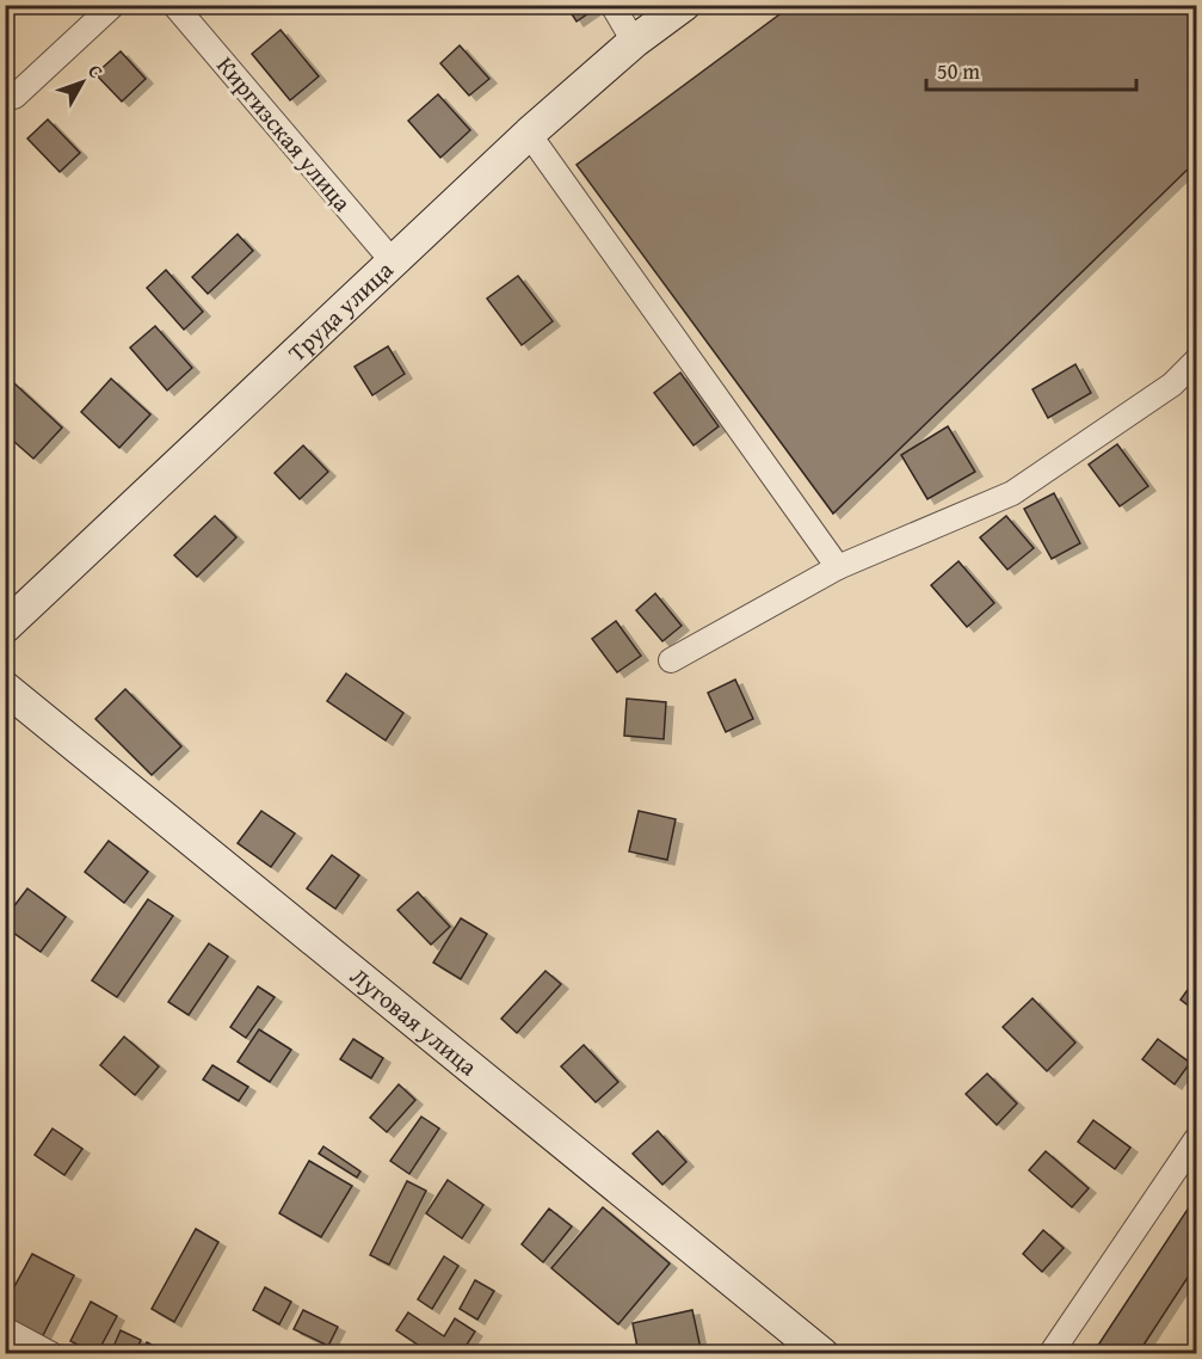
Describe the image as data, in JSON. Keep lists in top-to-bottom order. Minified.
{"streets":{"street":["Киргизская улица","Труда улица","Луговая улица"]},"crossings":[["Киргизская улица","Труда улица"]],"scale_bar":"50 m","north":"top right"}
